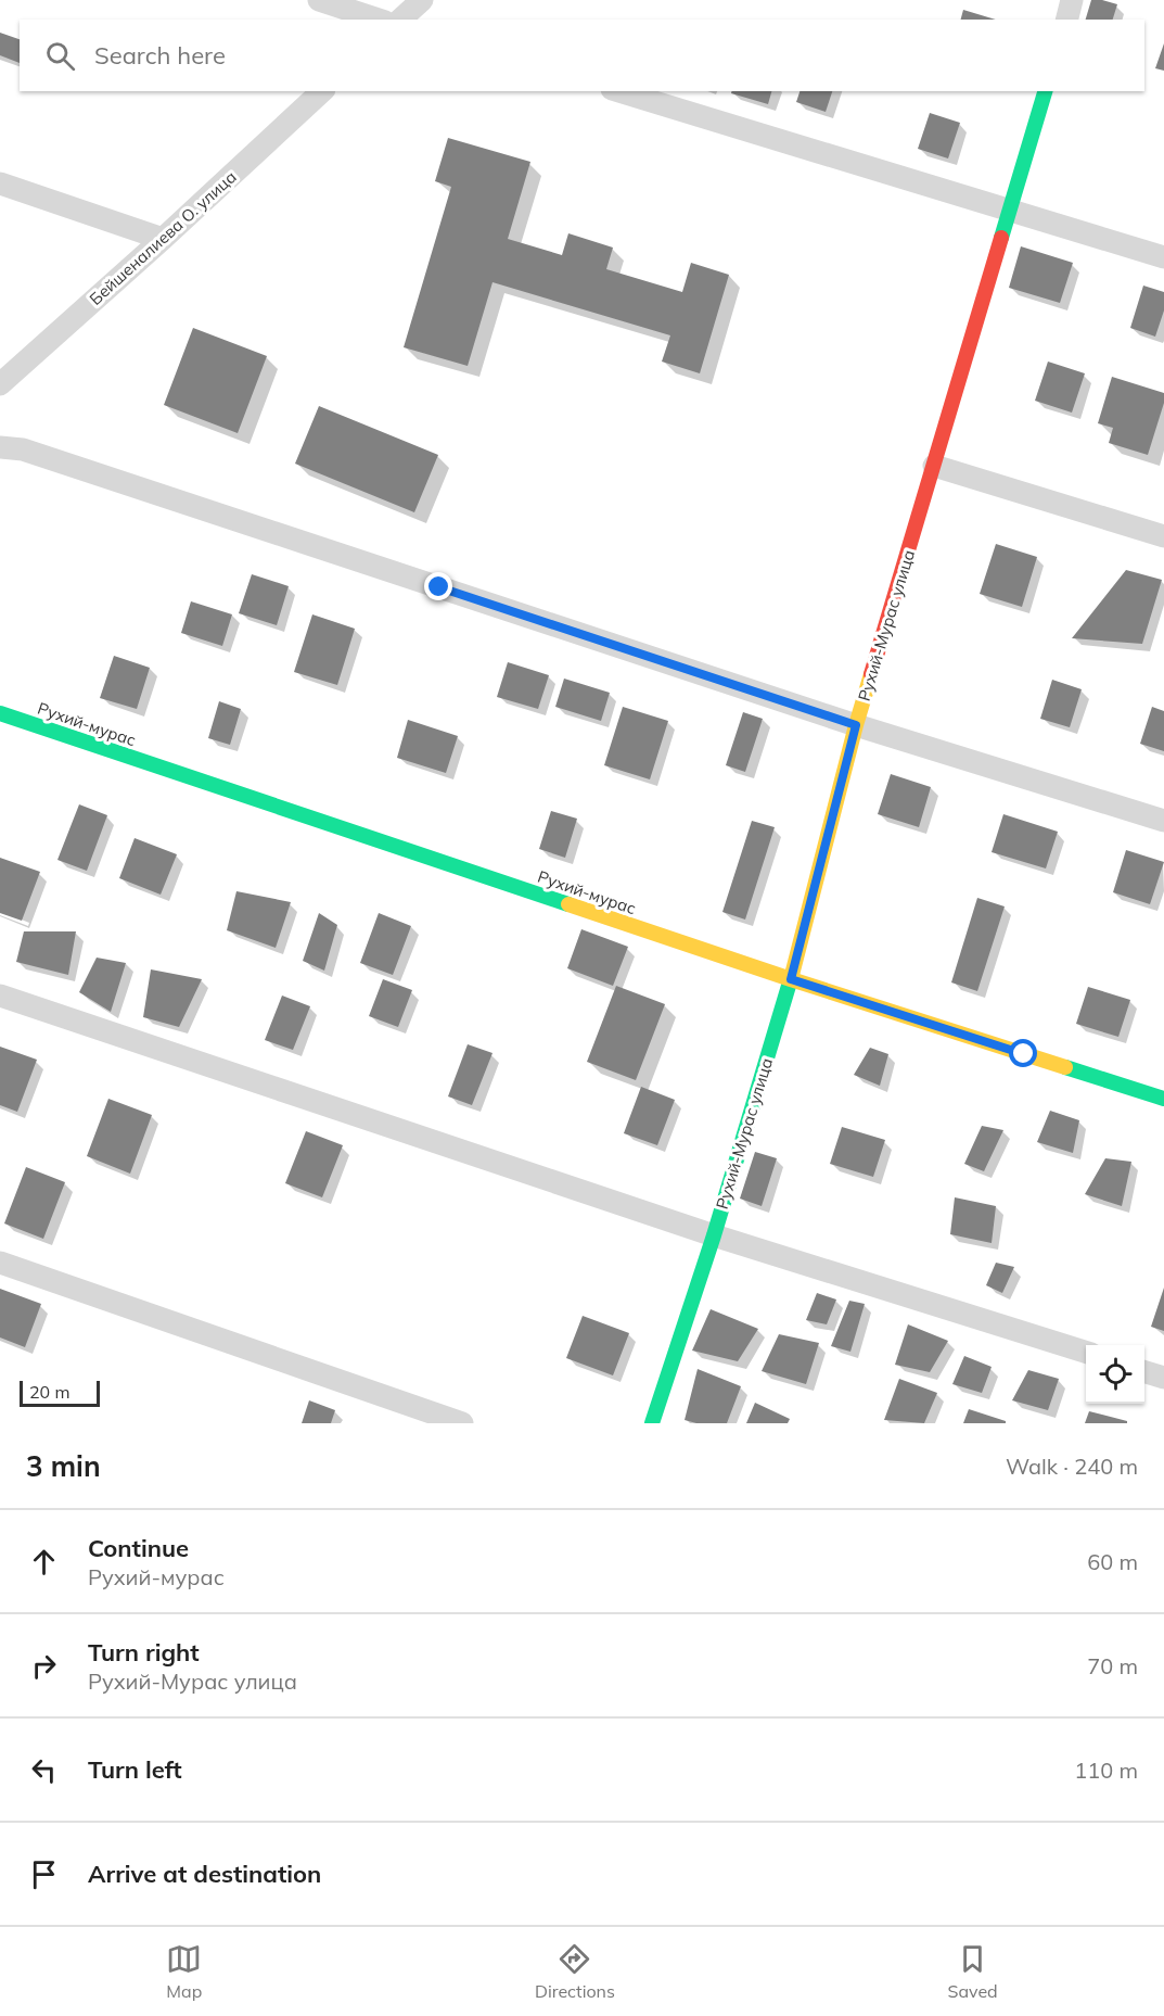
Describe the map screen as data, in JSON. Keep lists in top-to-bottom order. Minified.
{"streets":{"street":["Бейшеналиева О. улица","Рухий-Мурас улица","Рухий-мурас"]},"crossings":[["Рухий-Мурас улица","Рухий-мурас"]],"scale_bar":"20 m","page":{"search":"Search here","scale":"20 m","heading":["3 min","Walk · 240 m"],"list":[["Continue","Рухий-мурас","60 m"],["Turn right","Рухий-Мурас улица","70 m"],["Turn left","110 m"],"Arrive at destination"],"nav":["Map","Directions","Saved"]}}
